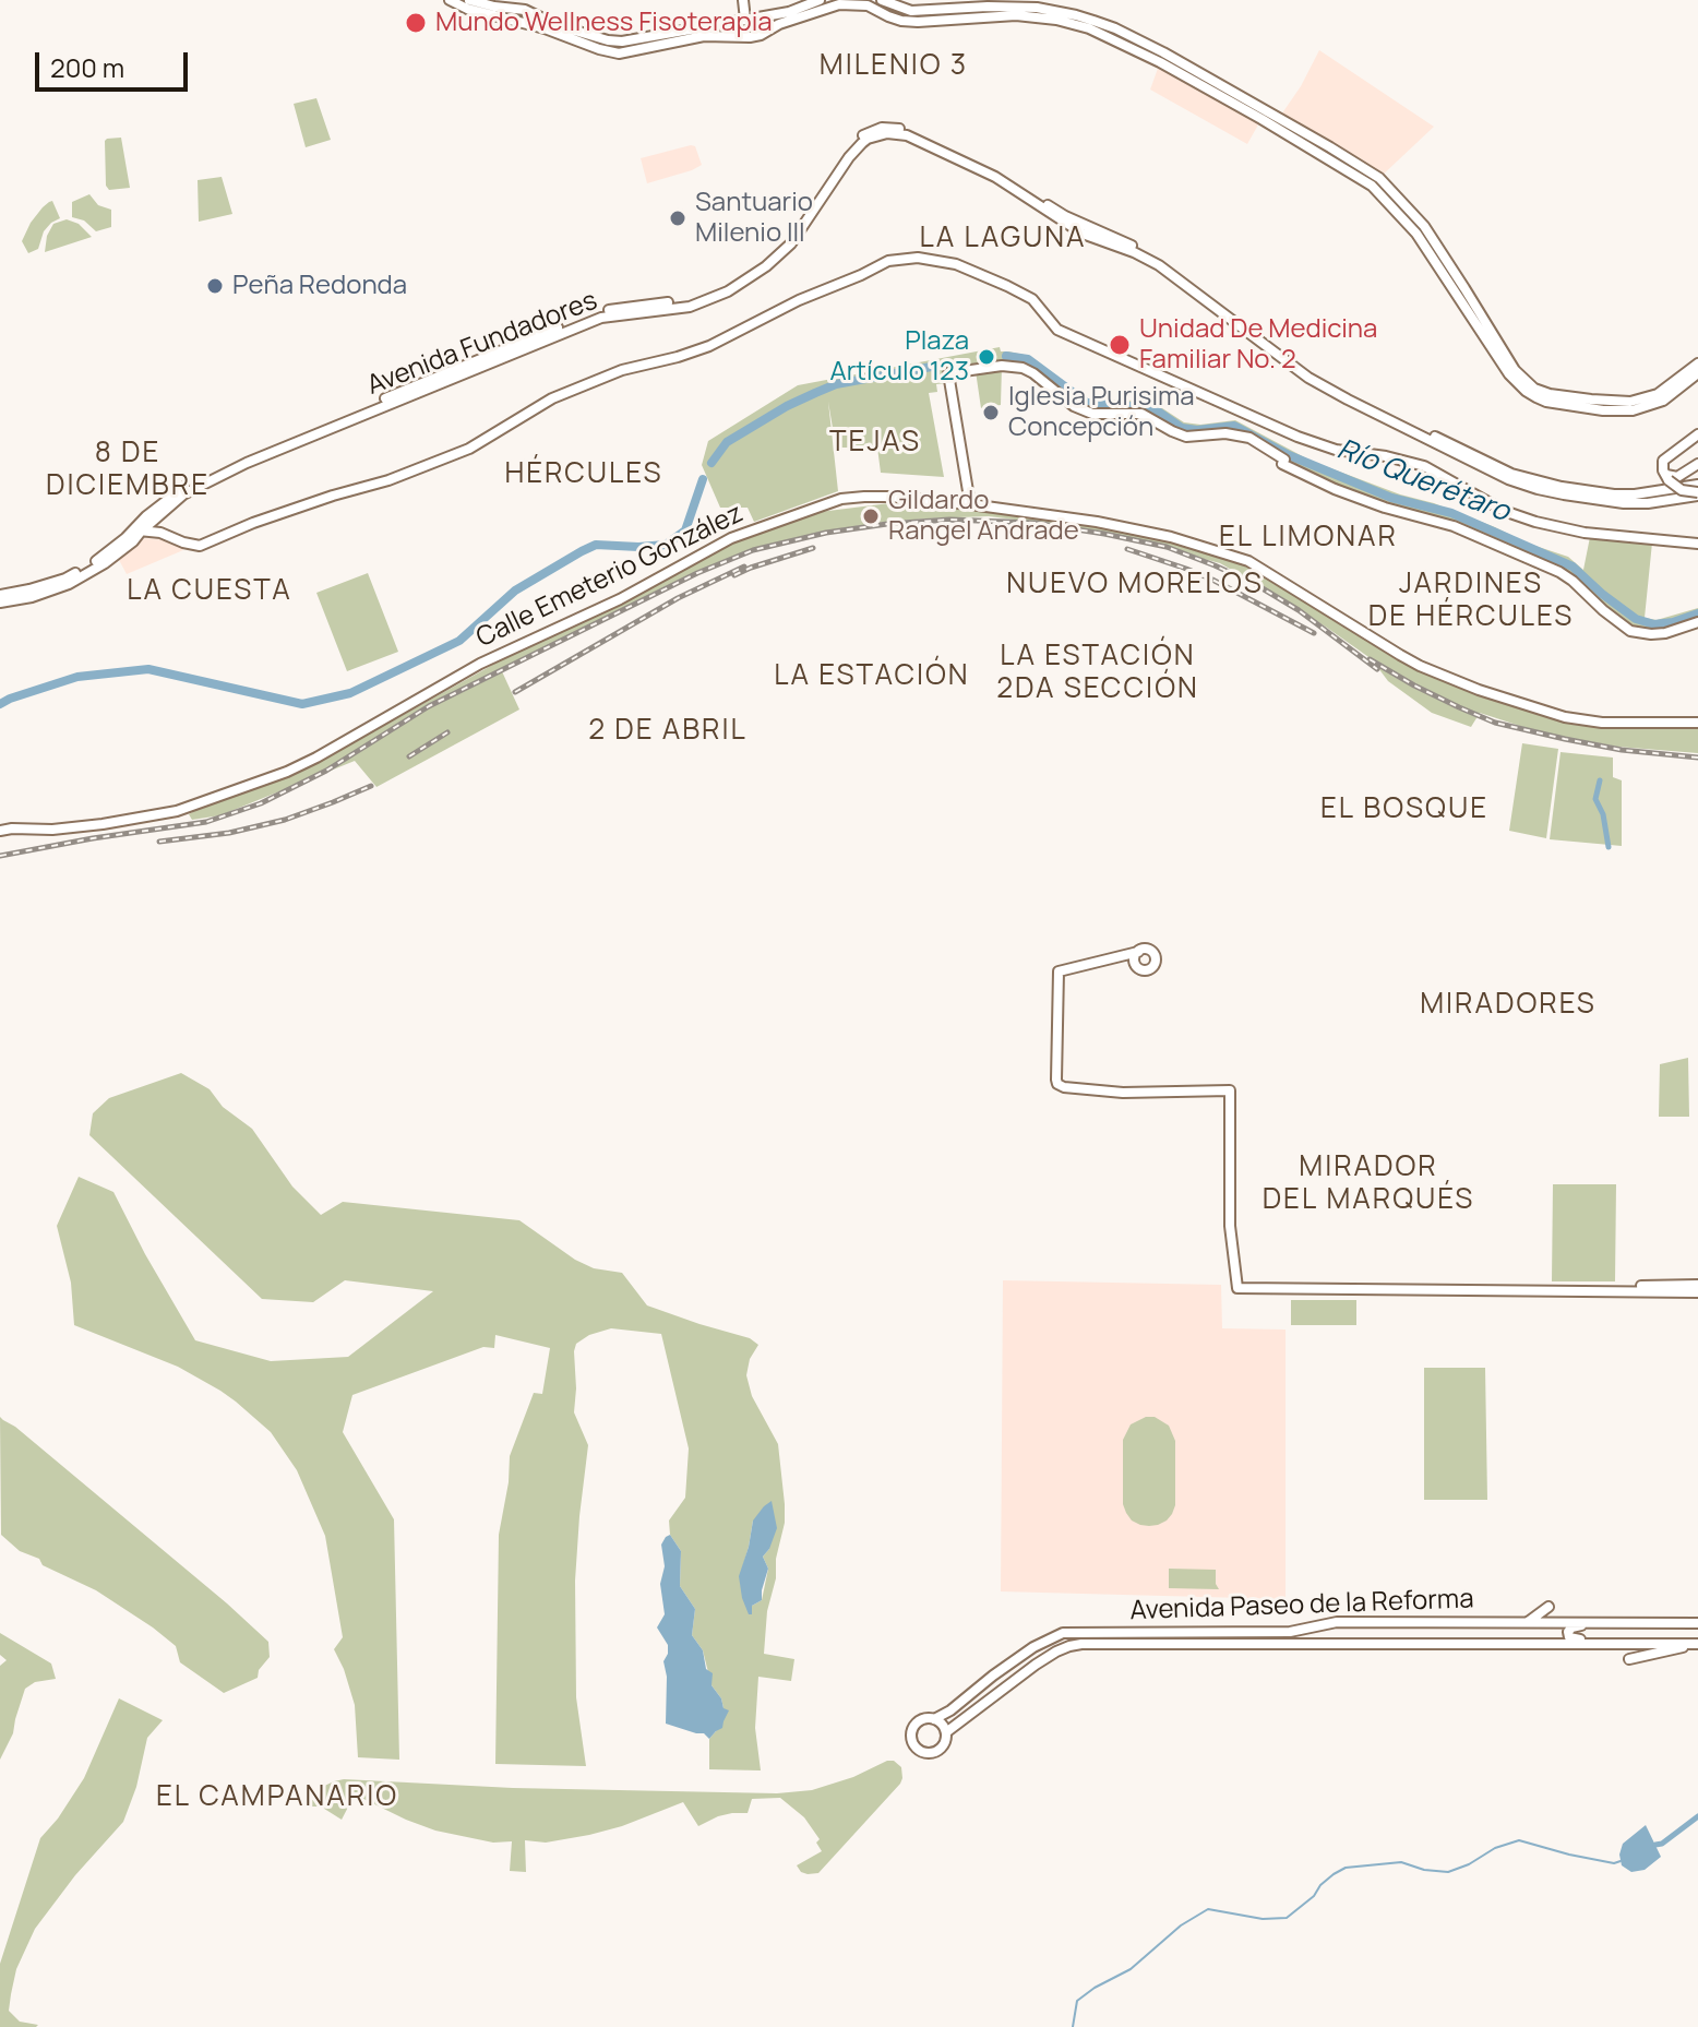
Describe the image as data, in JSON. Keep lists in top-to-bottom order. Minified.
{"streets":{"street":["Avenida Fundadores","Calle Emeterio González","Avenida Paseo de la Reforma"]},"districts":["MILENIO 3","LA LAGUNA","TEJAS","8 DE DICIEMBRE","HÉRCULES","EL LIMONAR","NUEVO MORELOS","JARDINES DE HÉRCULES","LA CUESTA","LA ESTACIÓN 2DA SECCIÓN","LA ESTACIÓN","2 DE ABRIL","EL BOSQUE","MIRADORES","MIRADOR DEL MARQUÉS","EL CAMPANARIO"],"water":["Río Querétaro"],"places":["Mundo Wellness Fisoterapia","Santuario Milenio III","Peña Redonda","Unidad De Medicina Familiar No. 2","Plaza Artículo 123","Iglesia Purisima Concepción","Gildardo Rangel Andrade"],"scale_bar":"200 m"}
